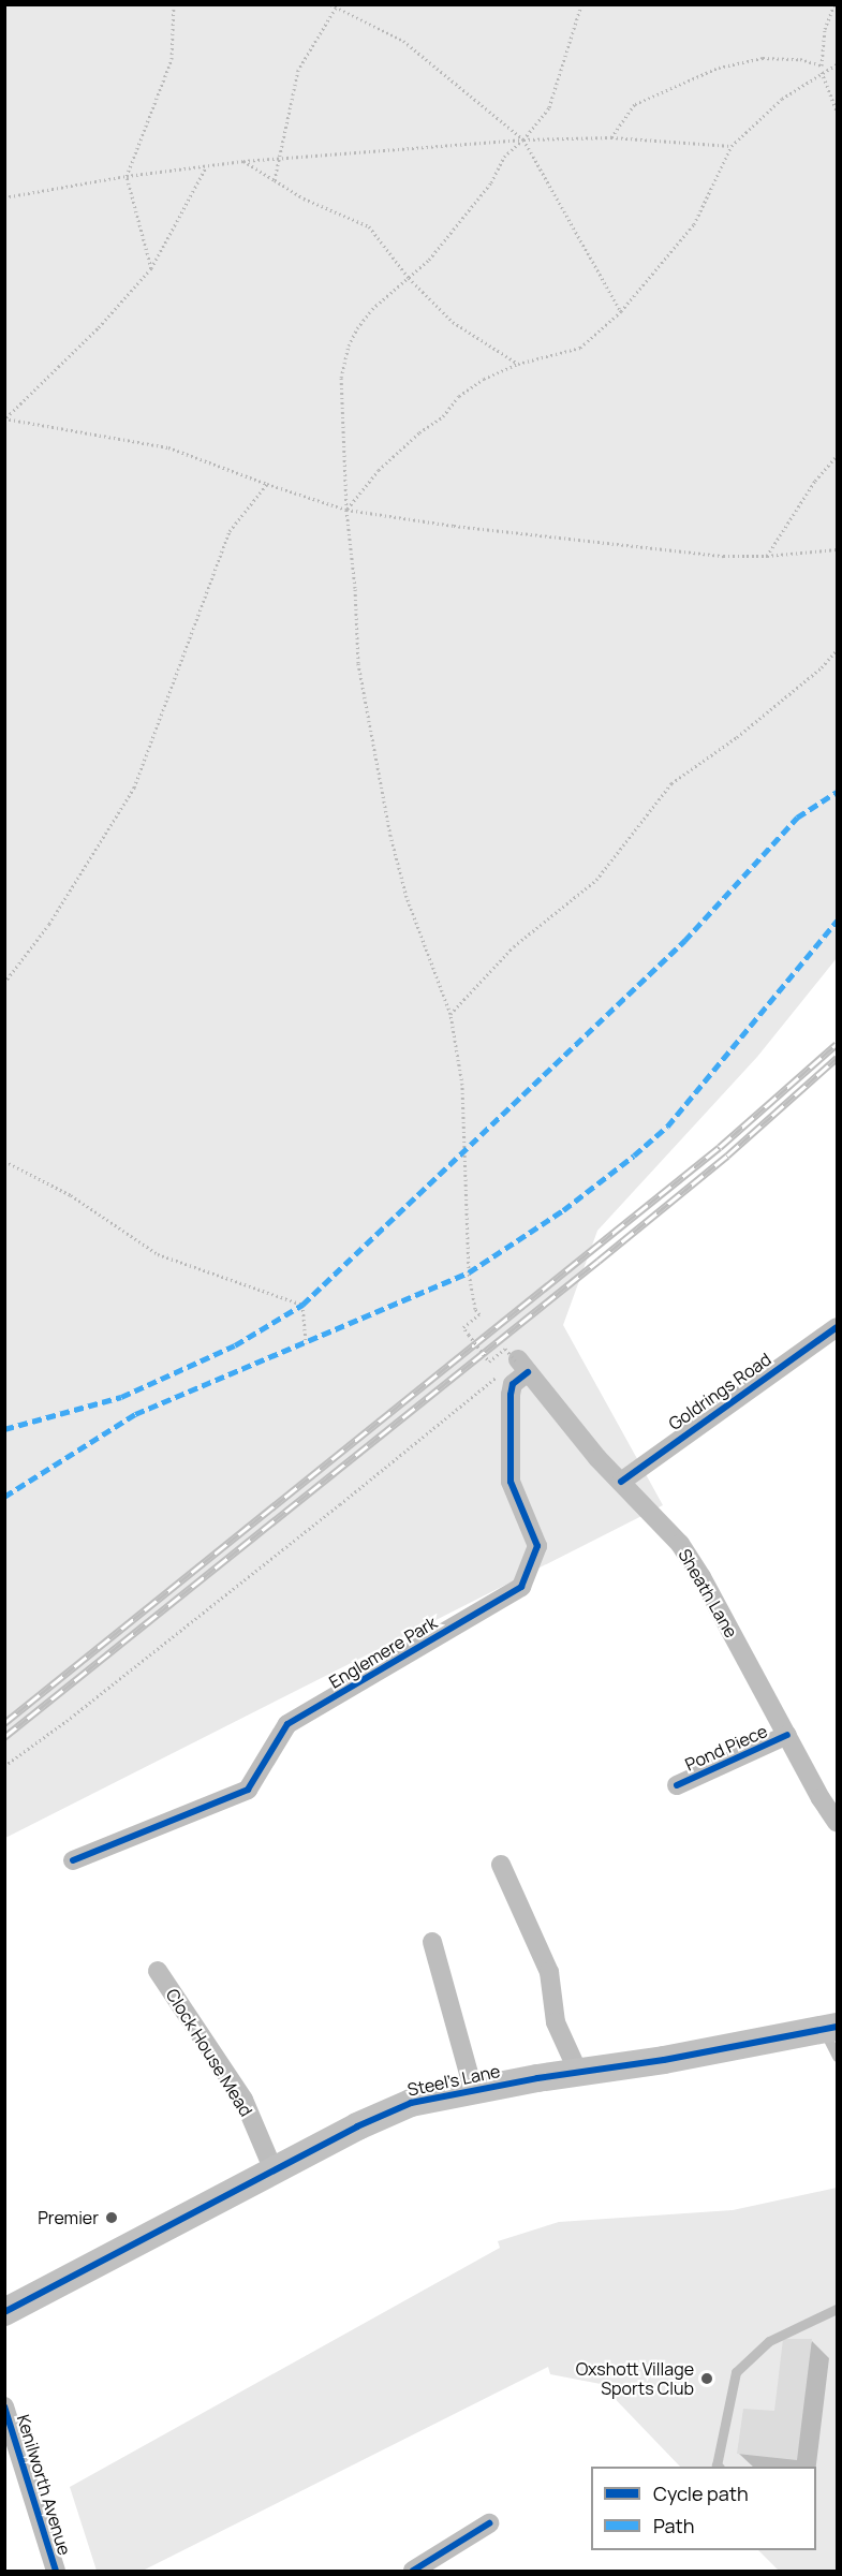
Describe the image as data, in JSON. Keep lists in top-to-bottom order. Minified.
{"streets":{"street":["Goldrings Road","Sheath Lane","Englemere Park","Pond Piece","Clock House Mead","Steel's Lane","Kenilworth Avenue"]},"crossings":[["Goldrings Road","Sheath Lane"],["Sheath Lane","Englemere Park"],["Sheath Lane","Pond Piece"],["Clock House Mead","Steel's Lane"]],"places":["Premier","Oxshott Village Sports Club"],"legend":["Cycle path","Path"]}
